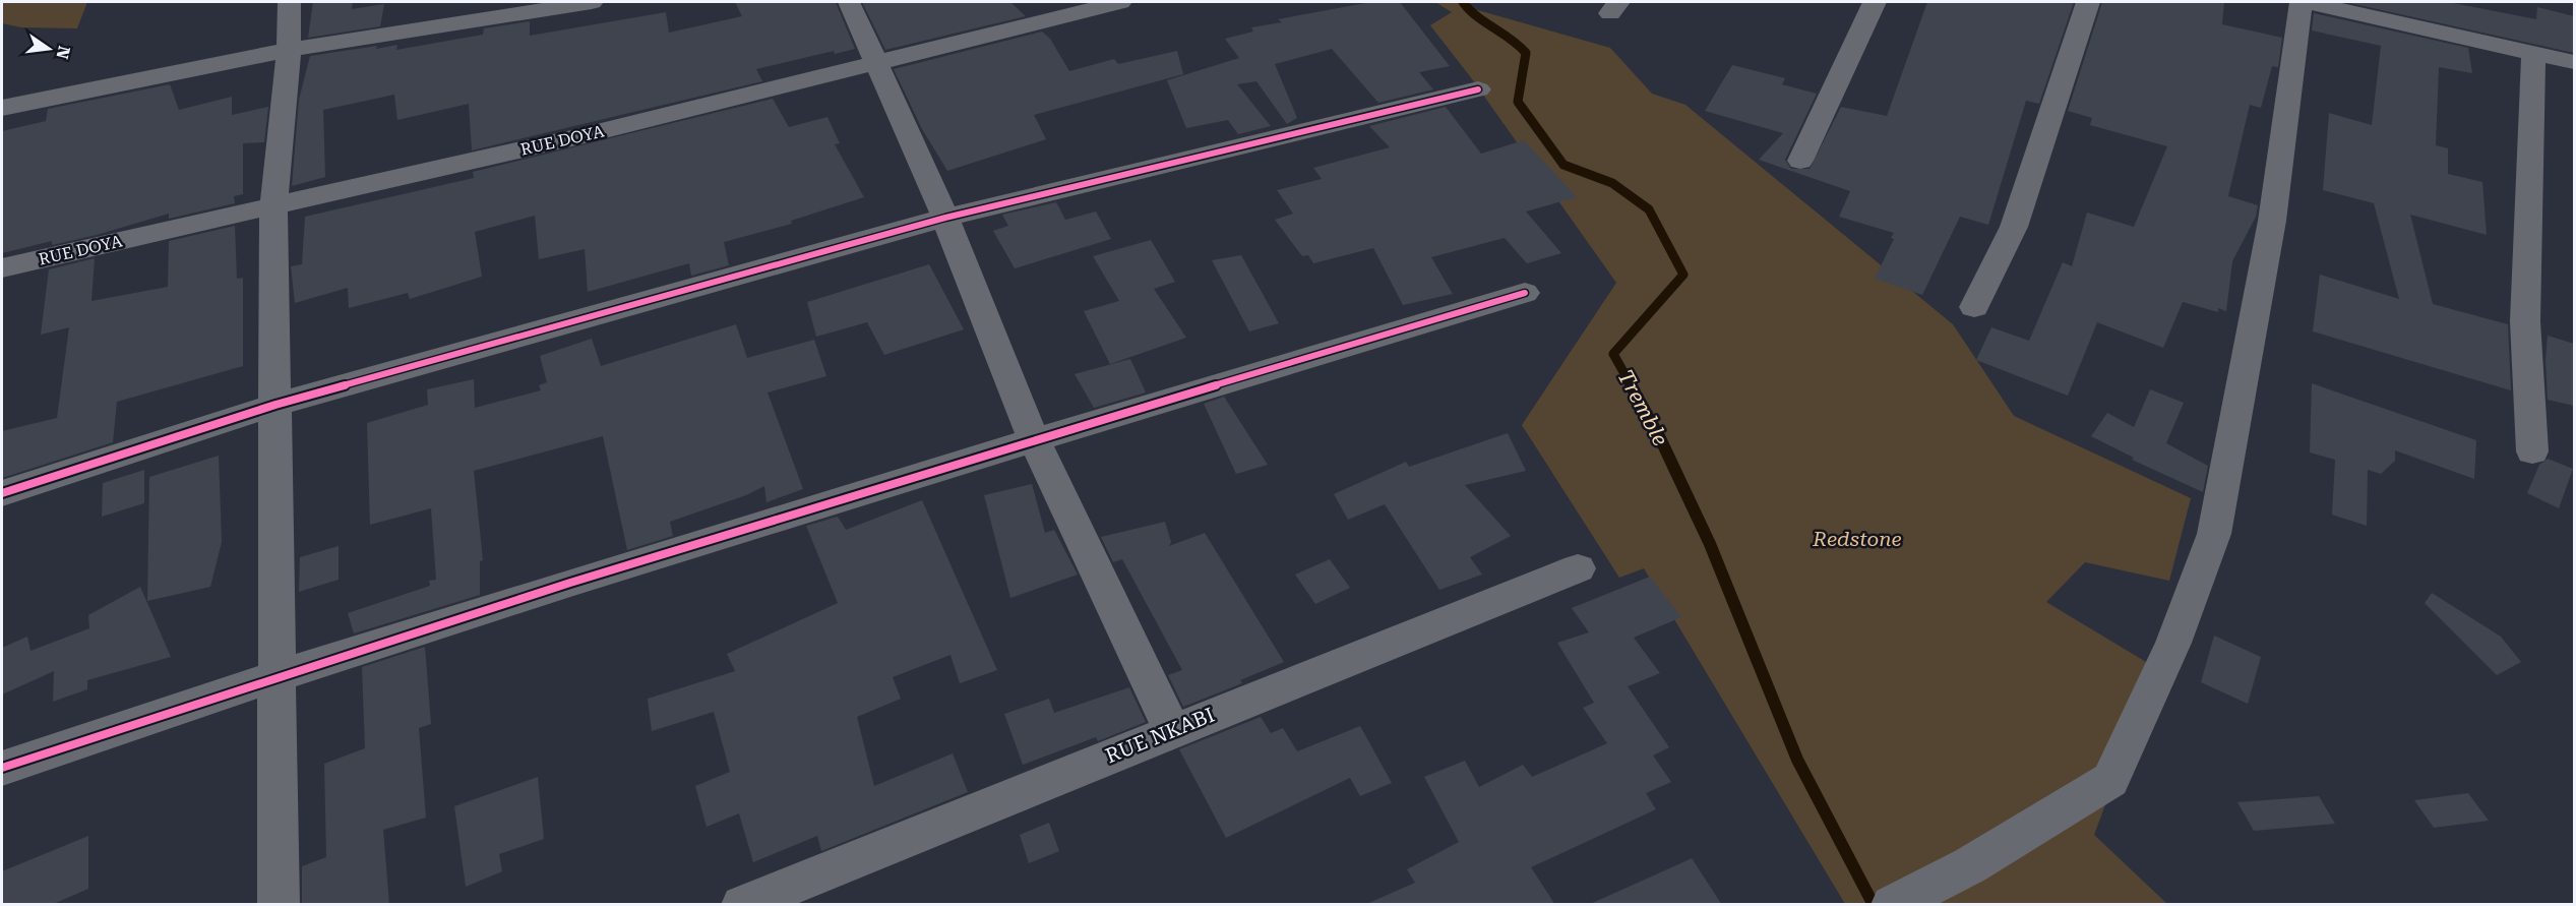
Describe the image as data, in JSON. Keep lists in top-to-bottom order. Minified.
{"streets":{"street":["RUE DOYA","RUE NKABI"]},"water":["Tremble"],"parks":["Redstone"],"north":"right"}
